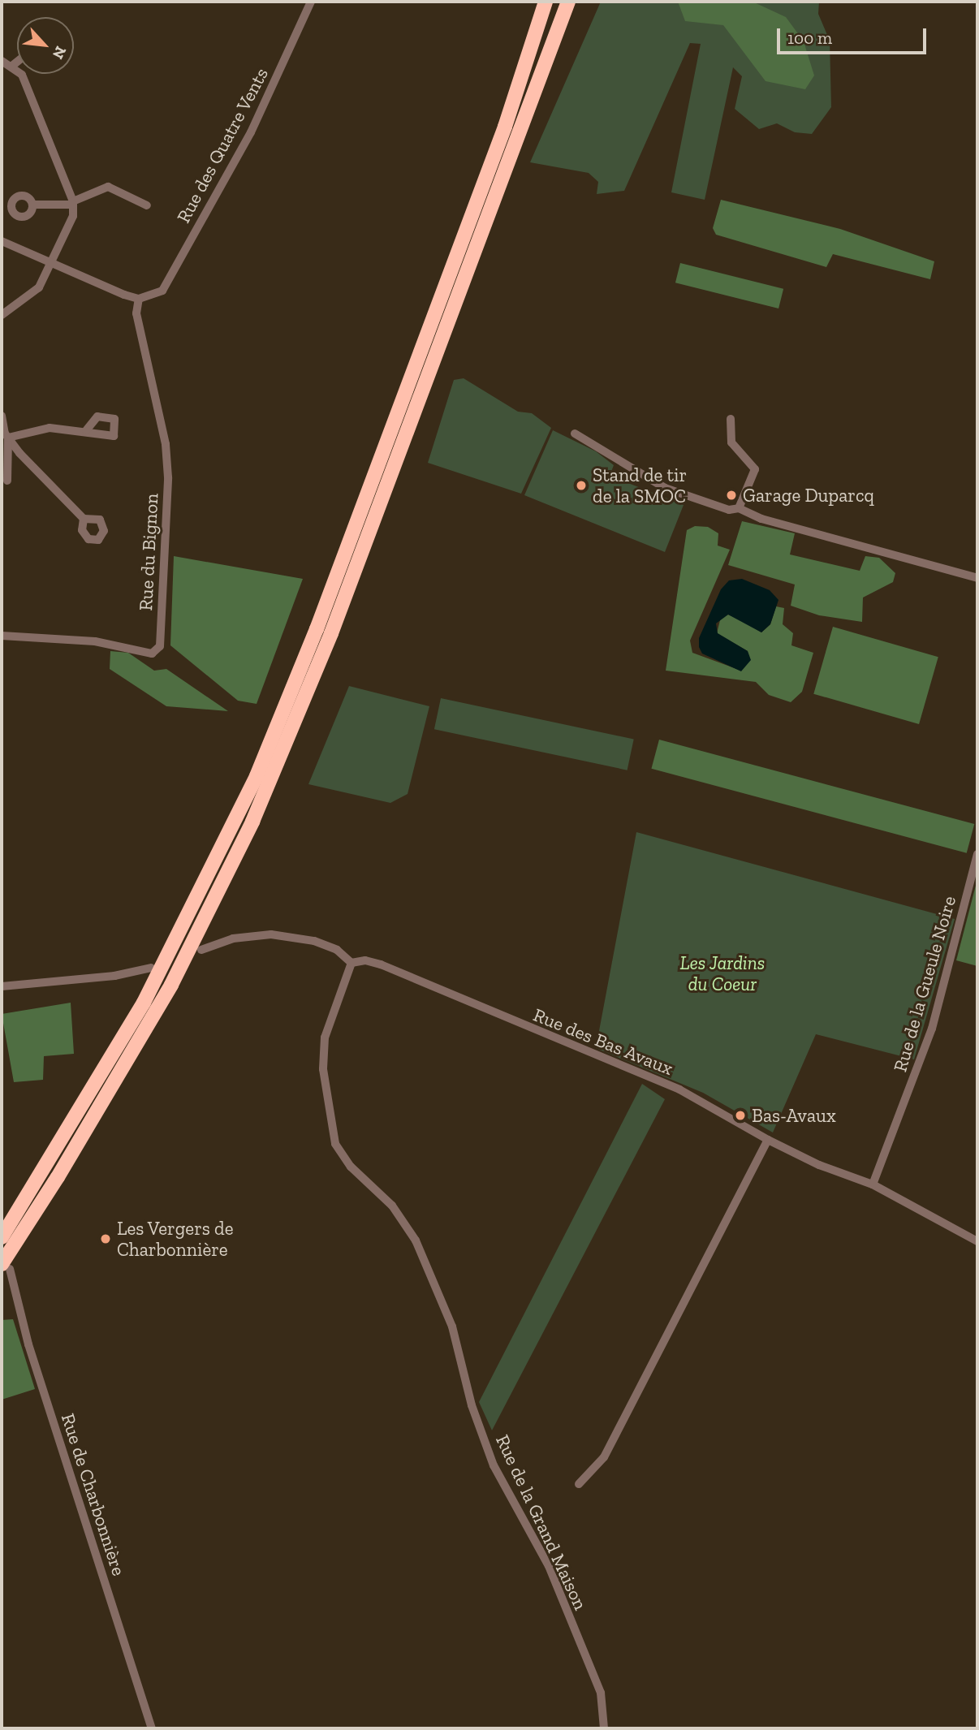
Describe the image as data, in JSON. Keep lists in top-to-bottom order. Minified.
{"streets":{"street":["Rue des Quatre Vents","Rue du Bignon","Rue de la Gueule Noire","Rue des Bas Avaux","Rue de Charbonnière","Rue de la Grand Maison"]},"crossings":[["Rue des Quatre Vents","Rue du Bignon"],["Rue de la Gueule Noire","Rue des Bas Avaux"],["Rue des Bas Avaux","Rue de la Grand Maison"]],"parks":["Les Jardins du Coeur"],"places":["Stand de tir de la SMOC","Garage Duparcq","Bas-Avaux","Les Vergers de Charbonnière"],"scale_bar":"100 m","north":"bottom right"}
